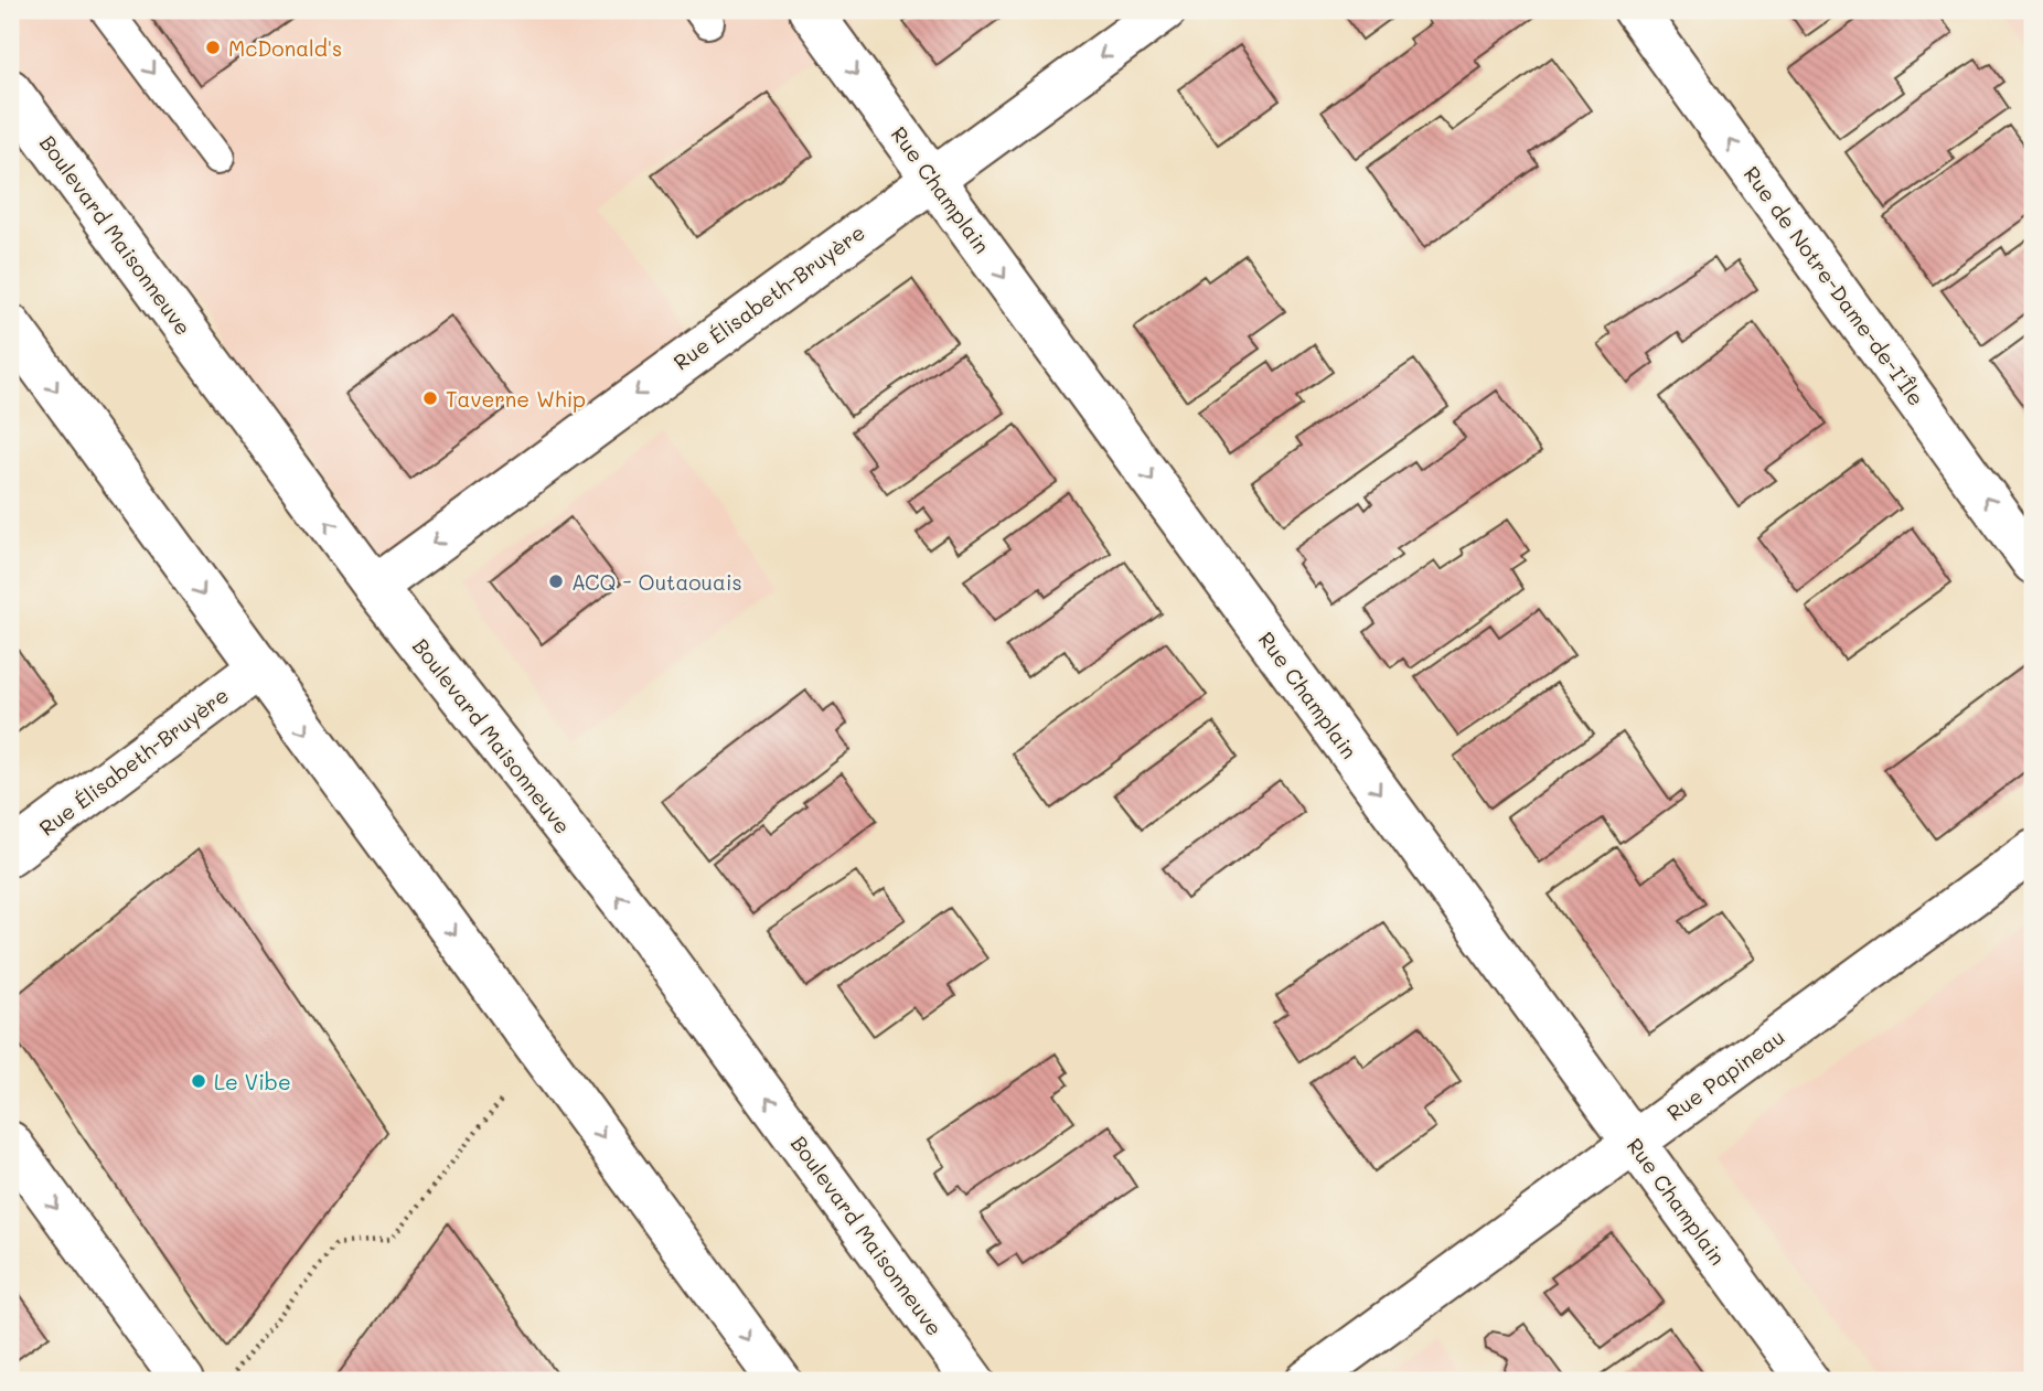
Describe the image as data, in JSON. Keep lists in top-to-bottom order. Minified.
{"streets":{"street":["Rue Champlain","Boulevard Maisonneuve","Rue de Notre-Dame-de-I'Île","Rue Élisabeth-Bruyère","Rue Papineau"]},"crossings":[["Rue Champlain","Rue Élisabeth-Bruyère"],["Rue Champlain","Rue Papineau"],["Boulevard Maisonneuve","Rue Élisabeth-Bruyère"]],"one_way":["Rue Champlain","Rue de Notre-Dame-de-I'Île","Rue Élisabeth-Bruyère"],"places":["McDonald's","Taverne Whip","ACQ - Outaouais","Le Vibe"]}
